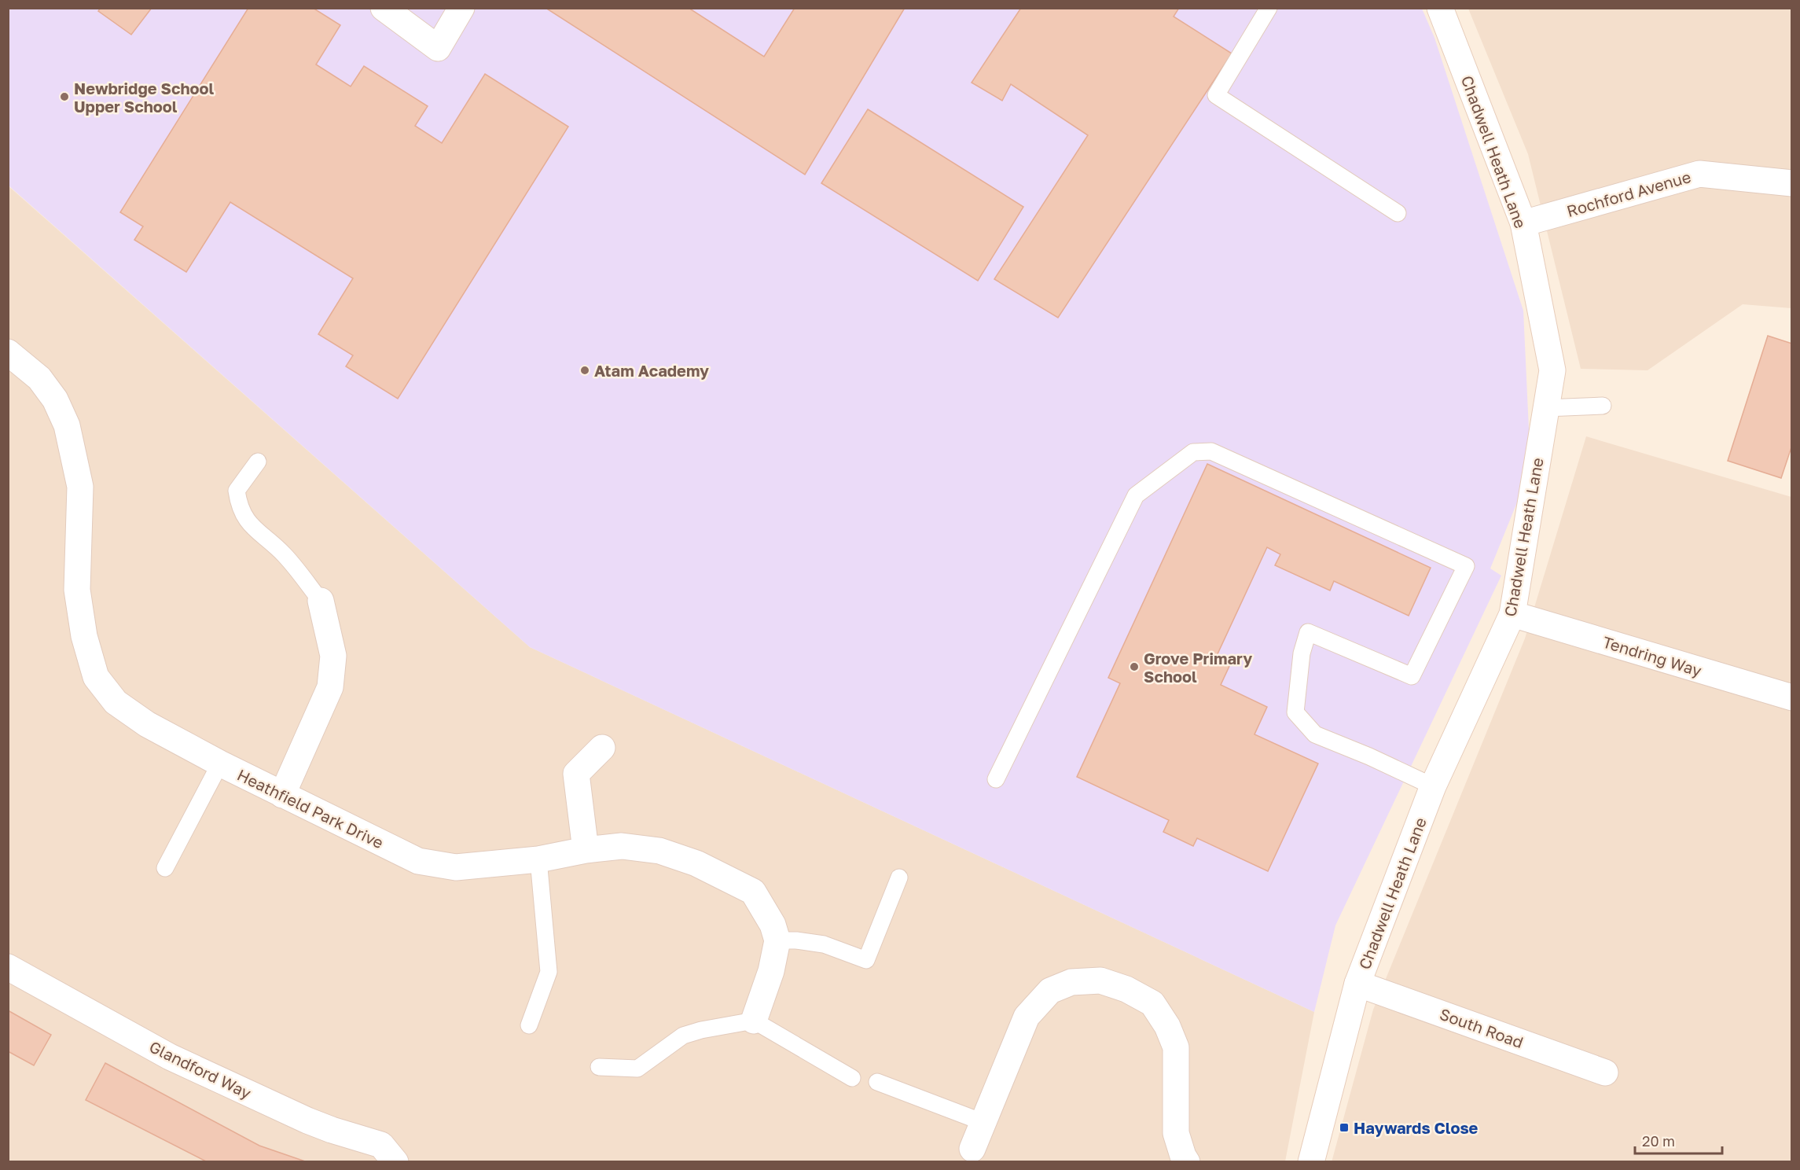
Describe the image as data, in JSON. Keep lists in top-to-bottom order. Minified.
{"streets":{"street":["Chadwell Heath Lane","Rochford Avenue","Tendring Way","Heathfield Park Drive","South Road","Glandford Way"]},"crossings":[["Chadwell Heath Lane","Rochford Avenue"],["Chadwell Heath Lane","Tendring Way"],["Chadwell Heath Lane","South Road"]],"places":{"other":["Newbridge School Upper School","Atam Academy","Grove Primary School"],"transit":["Haywards Close"]},"scale_bar":"20 m"}
